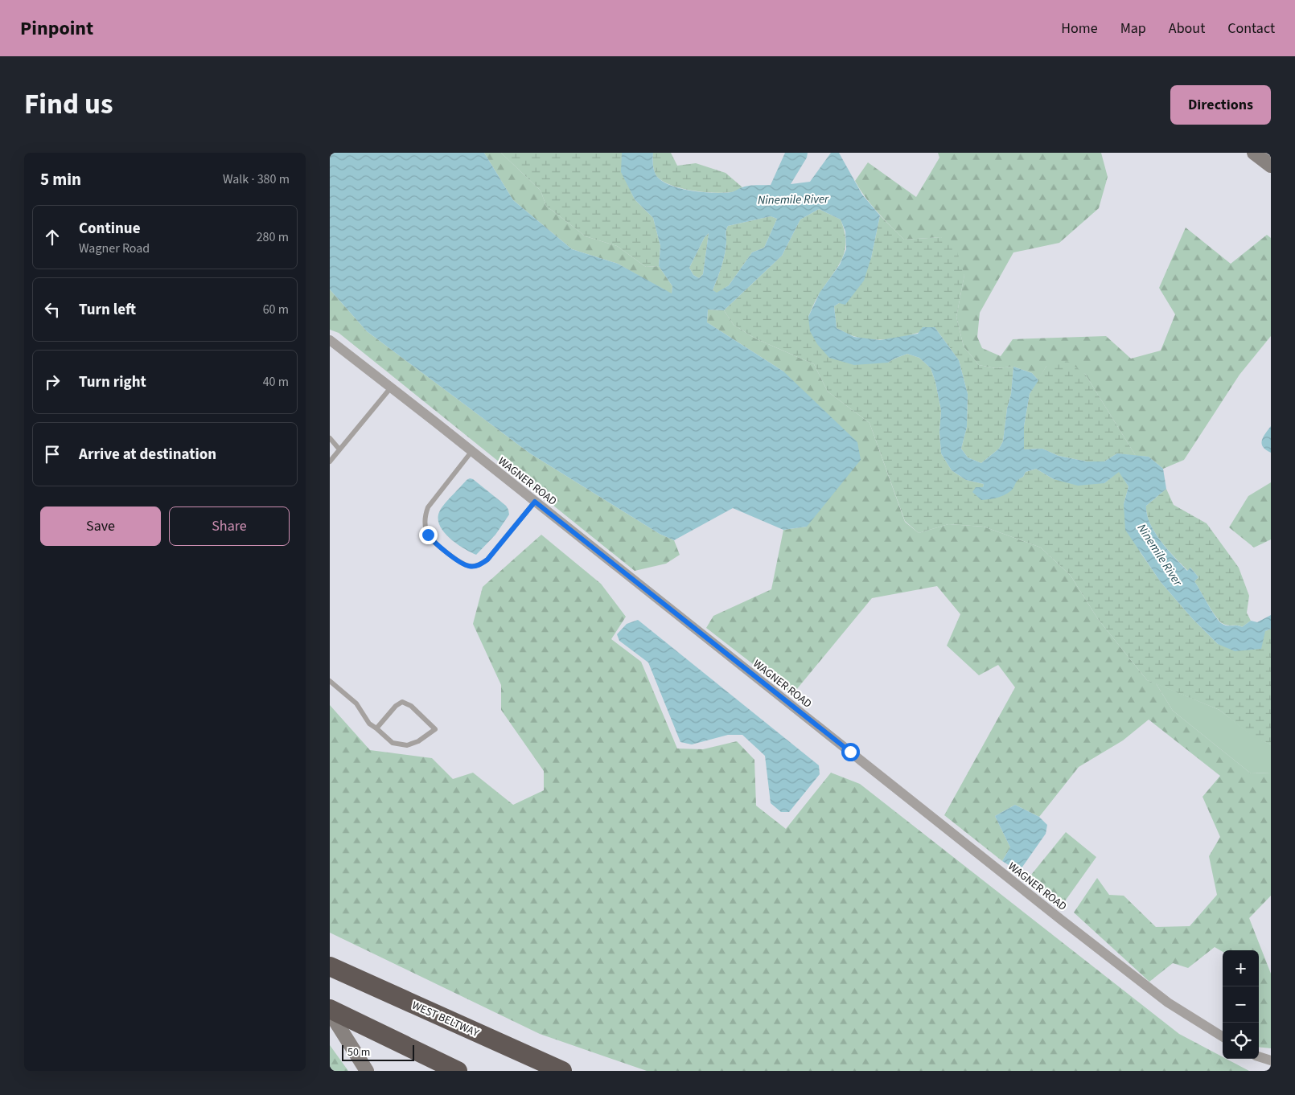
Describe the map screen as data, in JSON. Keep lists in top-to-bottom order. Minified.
{"streets":{"highway":["WEST BELTWAY"],"street":["WAGNER ROAD"]},"water":["Ninemile River"],"scale_bar":"50 m","page":{"header":"Pinpoint","nav":["Home","Map","About","Contact"],"title":"Find us","buttons":["Directions",["Save","Share"]],"heading":["5 min","Walk · 380 m"],"list":[["Continue","Wagner Road","280 m"],["Turn left","60 m"],["Turn right","40 m"],"Arrive at destination"],"map_buttons":["+","−"],"scale":"50 m"}}
